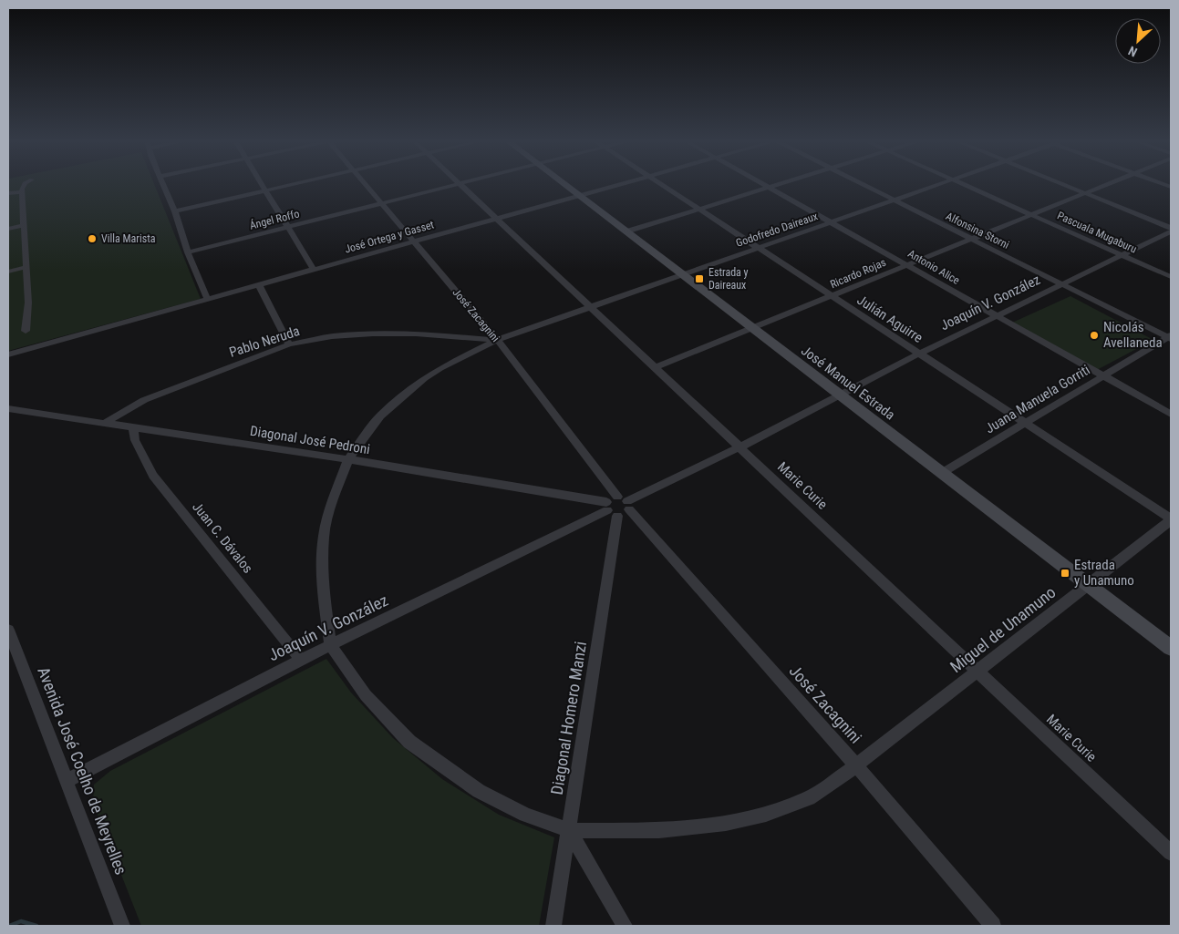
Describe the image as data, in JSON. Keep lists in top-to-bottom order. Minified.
{"streets":{"main road":["José Manuel Estrada"],"street":["Ángel Roffo","Godofredo Daireaux","Alfonsina Storni","Pascuala Mugaburu","José Ortega y Gasset","Antonio Alice","Ricardo Rojas","Joaquín V. González","José Zacagnini","Julián Aguirre","Pablo Neruda","Juana Manuela Gorriti","Diagonal José Pedroni","Marie Curie","Juan C. Dávalos","Miguel de Unamuno","Diagonal Homero Manzi","Avenida José Coelho de Meyrelles"]},"crossings":[["Ángel Roffo","José Zacagnini"],["Ángel Roffo","Marie Curie"],["Godofredo Daireaux","Alfonsina Storni"],["Godofredo Daireaux","Antonio Alice"],["Godofredo Daireaux","Joaquín V. González"],["Godofredo Daireaux","José Zacagnini"],["Godofredo Daireaux","Julián Aguirre"],["Godofredo Daireaux","Pablo Neruda"],["Godofredo Daireaux","José Manuel Estrada"],["Godofredo Daireaux","Diagonal José Pedroni"],["Godofredo Daireaux","Marie Curie"],["Godofredo Daireaux","Miguel de Unamuno"],["Alfonsina Storni","Ricardo Rojas"],["Alfonsina Storni","Joaquín V. González"],["Alfonsina Storni","Juana Manuela Gorriti"],["Pascuala Mugaburu","Ricardo Rojas"],["Pascuala Mugaburu","Joaquín V. González"],["José Ortega y Gasset","José Zacagnini"],["José Ortega y Gasset","José Manuel Estrada"],["José Ortega y Gasset","Marie Curie"],["Antonio Alice","Ricardo Rojas"],["Antonio Alice","Joaquín V. González"],["Antonio Alice","Juana Manuela Gorriti"],["Ricardo Rojas","Julián Aguirre"],["Ricardo Rojas","José Manuel Estrada"],["Ricardo Rojas","Marie Curie"],["Joaquín V. González","José Zacagnini"],["Joaquín V. González","Julián Aguirre"],["Joaquín V. González","José Manuel Estrada"],["Joaquín V. González","Diagonal José Pedroni"],["Joaquín V. González","Marie Curie"],["Joaquín V. González","Juan C. Dávalos"],["Joaquín V. González","Miguel de Unamuno"],["Joaquín V. González","Diagonal Homero Manzi"],["Joaquín V. González","Avenida José Coelho de Meyrelles"],["José Zacagnini","Pablo Neruda"],["José Zacagnini","Diagonal José Pedroni"],["José Zacagnini","Miguel de Unamuno"],["José Zacagnini","Diagonal Homero Manzi"],["Julián Aguirre","Juana Manuela Gorriti"],["Julián Aguirre","Miguel de Unamuno"],["Pablo Neruda","Diagonal José Pedroni"],["José Manuel Estrada","Juana Manuela Gorriti"],["José Manuel Estrada","Miguel de Unamuno"],["Diagonal José Pedroni","Juan C. Dávalos"],["Diagonal José Pedroni","Diagonal Homero Manzi"],["Marie Curie","Miguel de Unamuno"],["Miguel de Unamuno","Diagonal Homero Manzi"]],"places":{"other":["Villa Marista","Nicolás Avellaneda"],"transit":["Estrada y Daireaux","Estrada y Unamuno"]},"north":"bottom left"}
